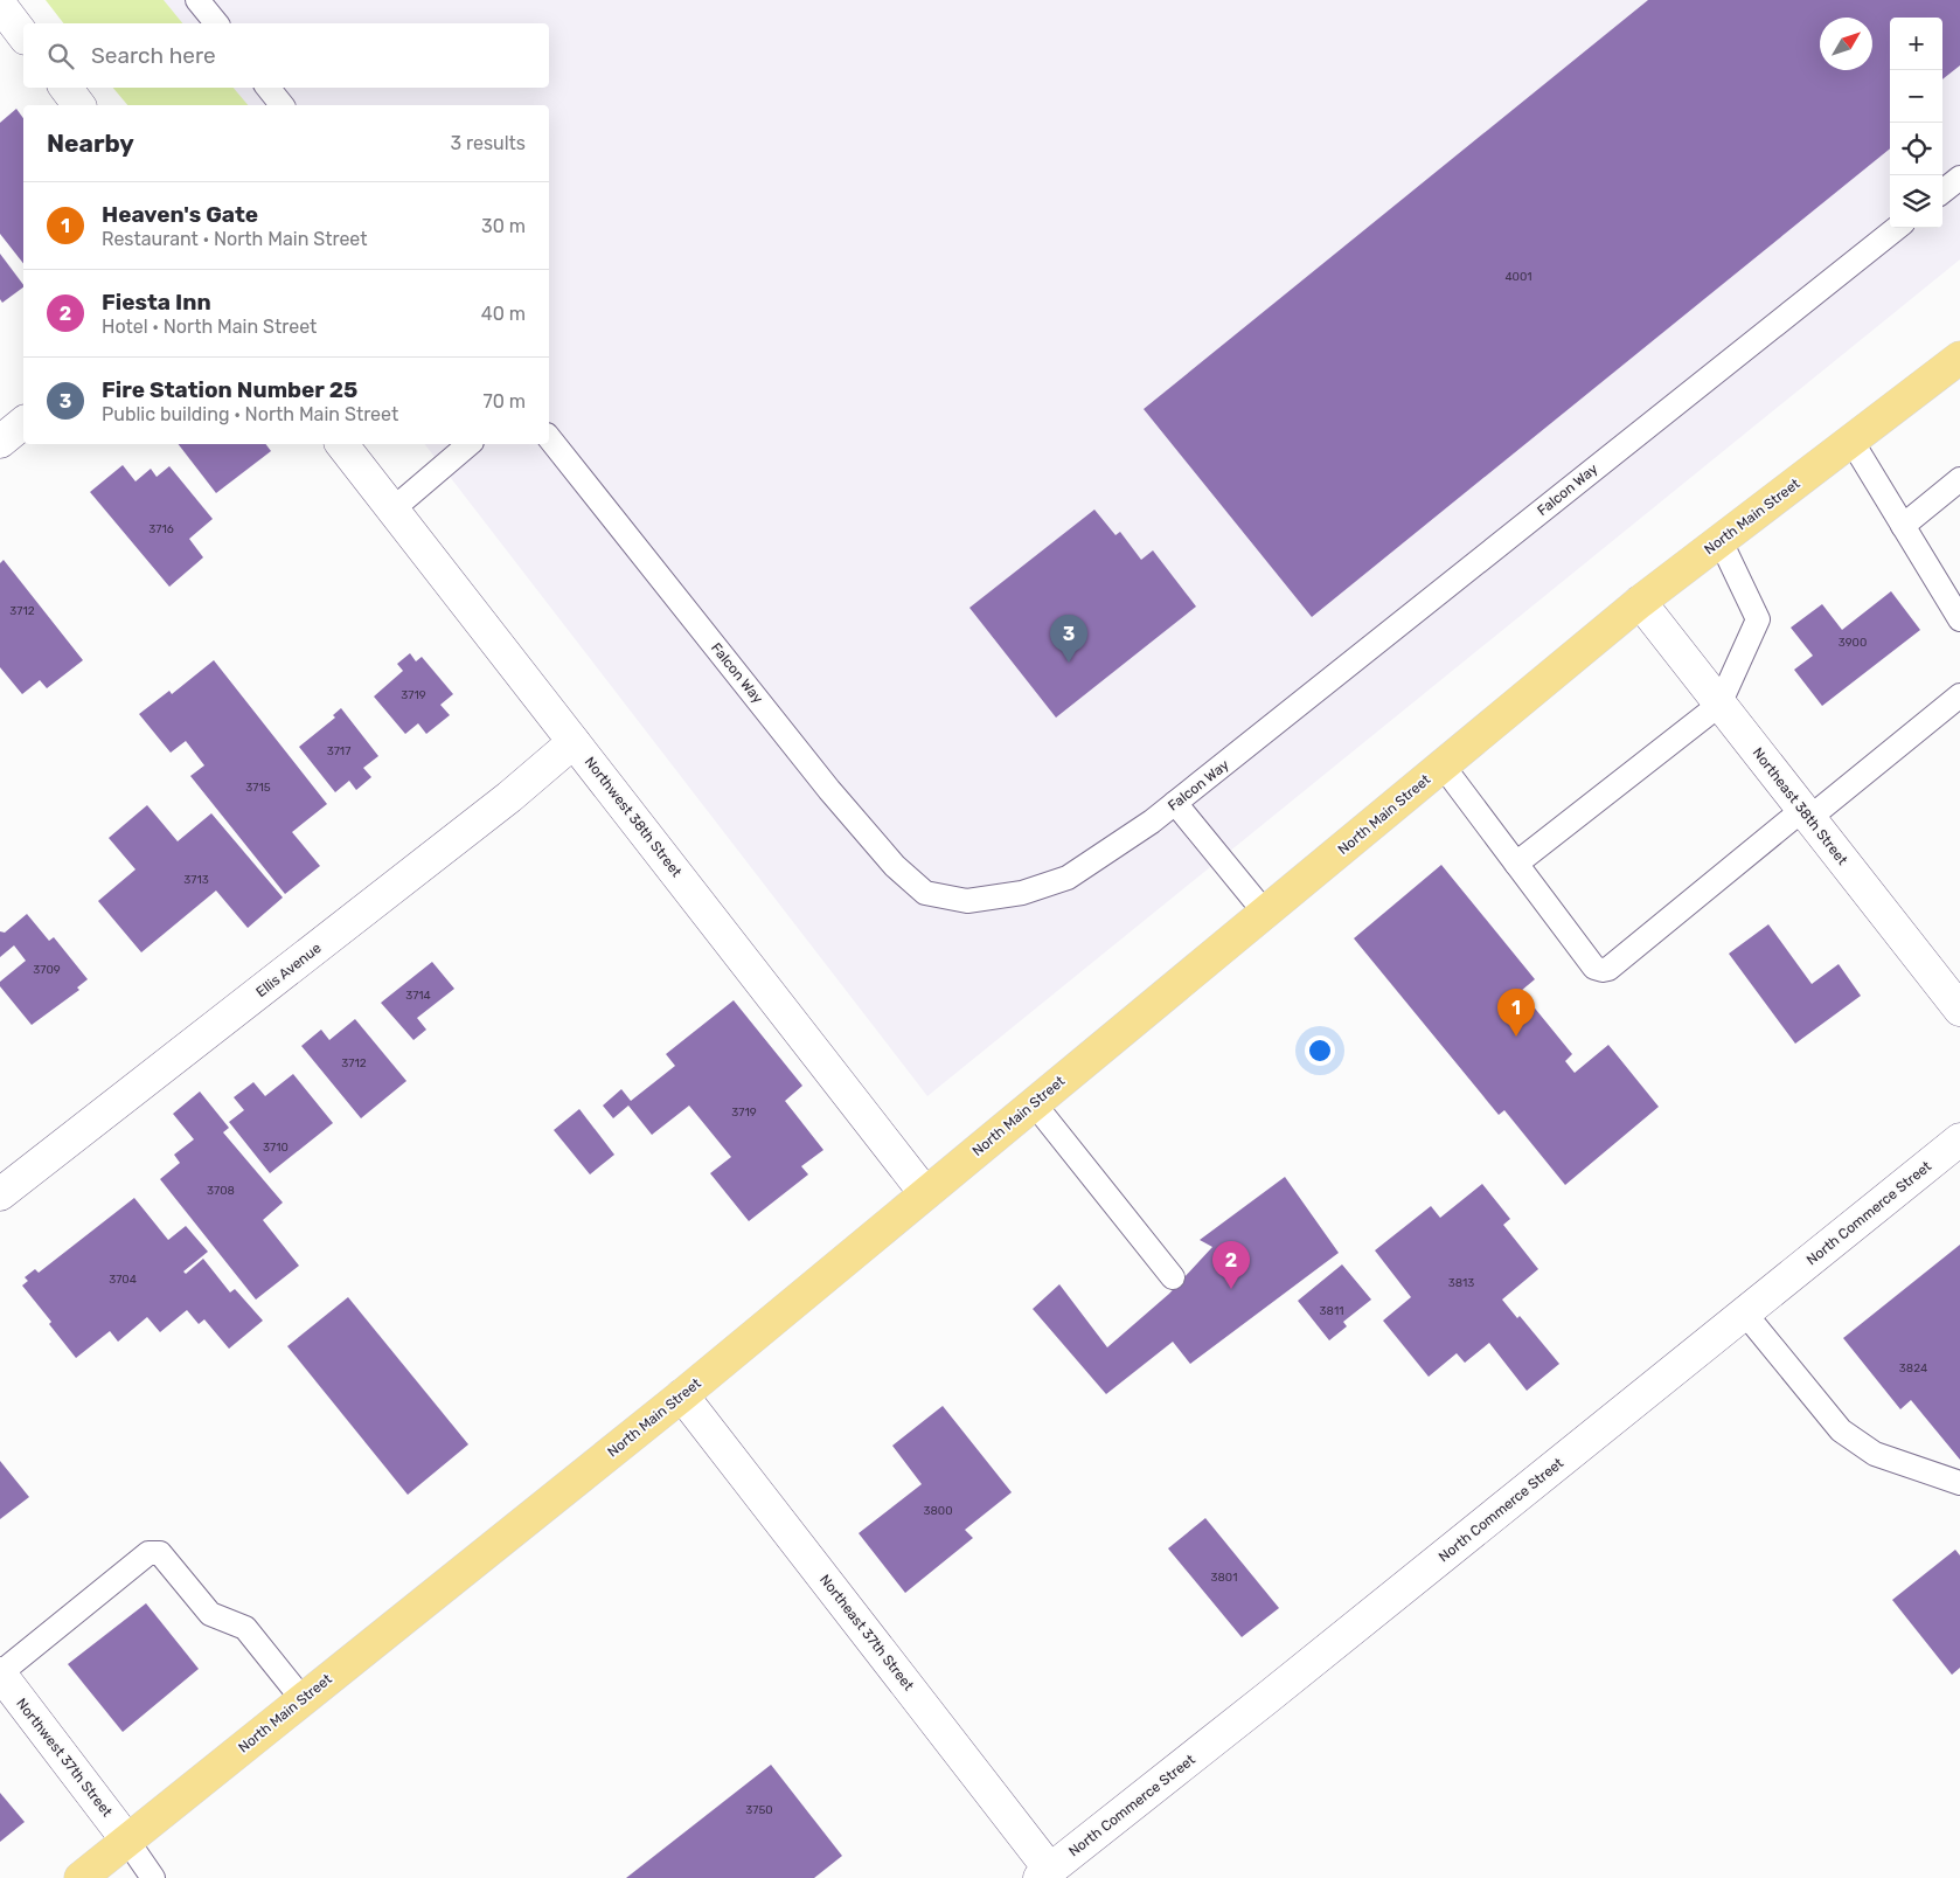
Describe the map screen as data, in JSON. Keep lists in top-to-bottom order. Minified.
{"streets":{"main road":["North Main Street"],"street":["Northeast 38th Street","Northwest 38th Street","Ellis Avenue","North Commerce Street","Northeast 37th Street","Northwest 37th Street"],"lane":["Falcon Way"]},"crossings":[["North Main Street","Northeast 38th Street"],["North Main Street","Northwest 38th Street"],["North Main Street","Northeast 37th Street"],["North Main Street","Northwest 37th Street"],["Northwest 38th Street","Ellis Avenue"],["North Commerce Street","Northeast 37th Street"]],"house_numbers":["4001","3716","3712","3900","3719","3717","3715","3713","3709","3714","3712","3719","3710","3708","3704","3813","3811","3824","3800","3801","3750"],"north":"top right","page":{"map_buttons":["+","−"],"search":"Search here","heading":["Nearby","3 results"],"list":[{"mark":"1","name":"Heaven's Gate","note":"Restaurant · North Main Street","value":"30 m"},{"mark":"2","name":"Fiesta Inn","note":"Hotel · North Main Street","value":"40 m"},{"mark":"3","name":"Fire Station Number 25","note":"Public building · North Main Street","value":"70 m"}],"pins":["3","1","2"]}}
